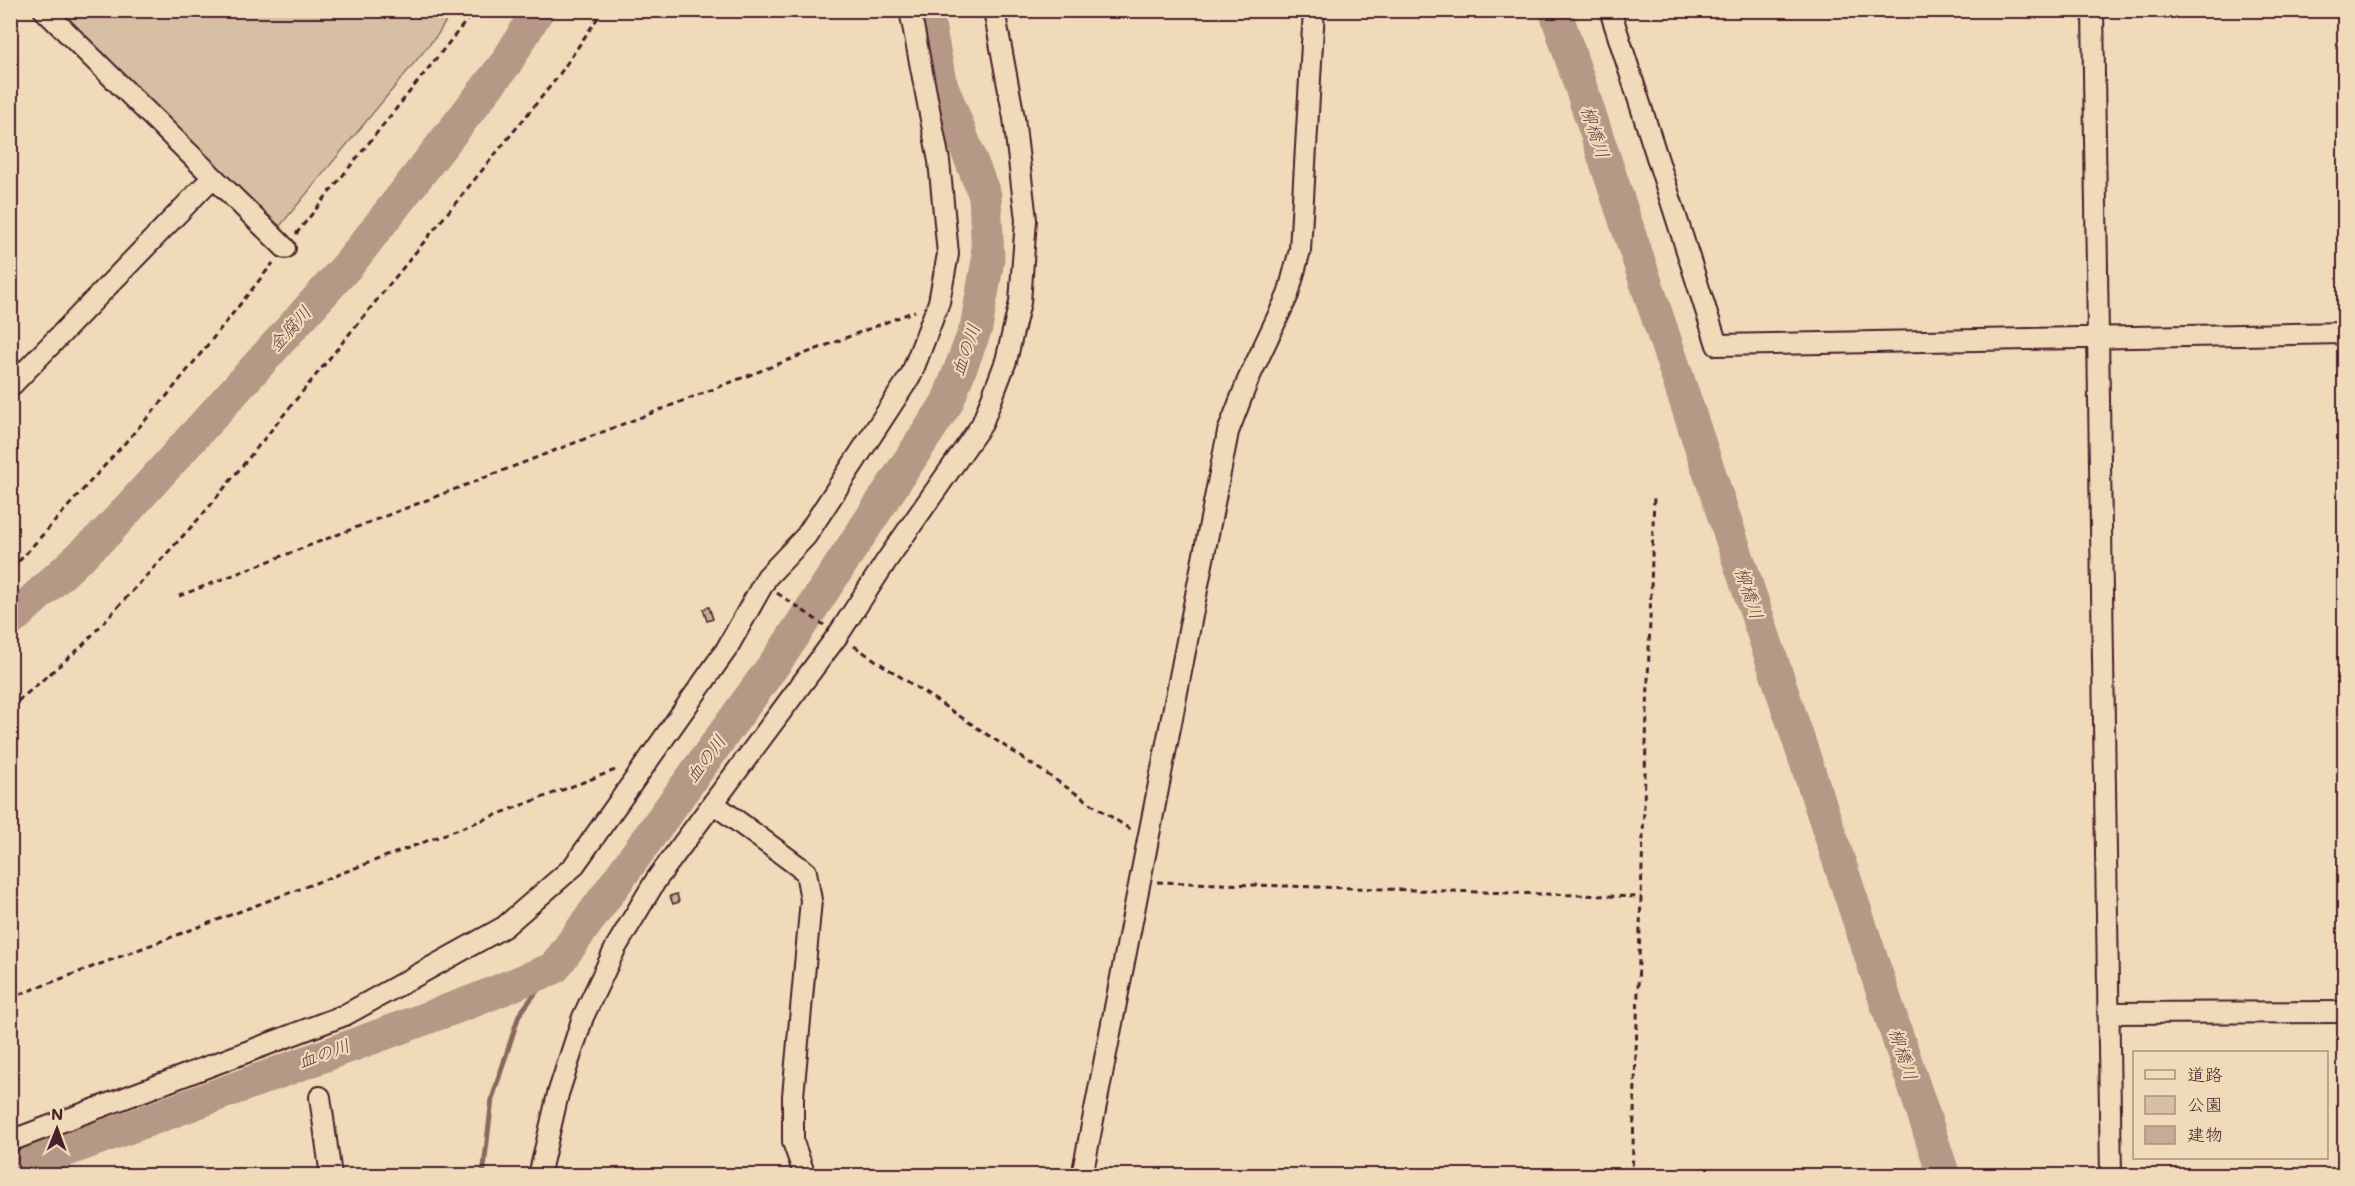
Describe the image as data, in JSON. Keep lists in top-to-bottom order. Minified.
{"water":["柳橋川","金腐川","血の川"],"legend":["道路","公園","建物"],"north":"top"}
